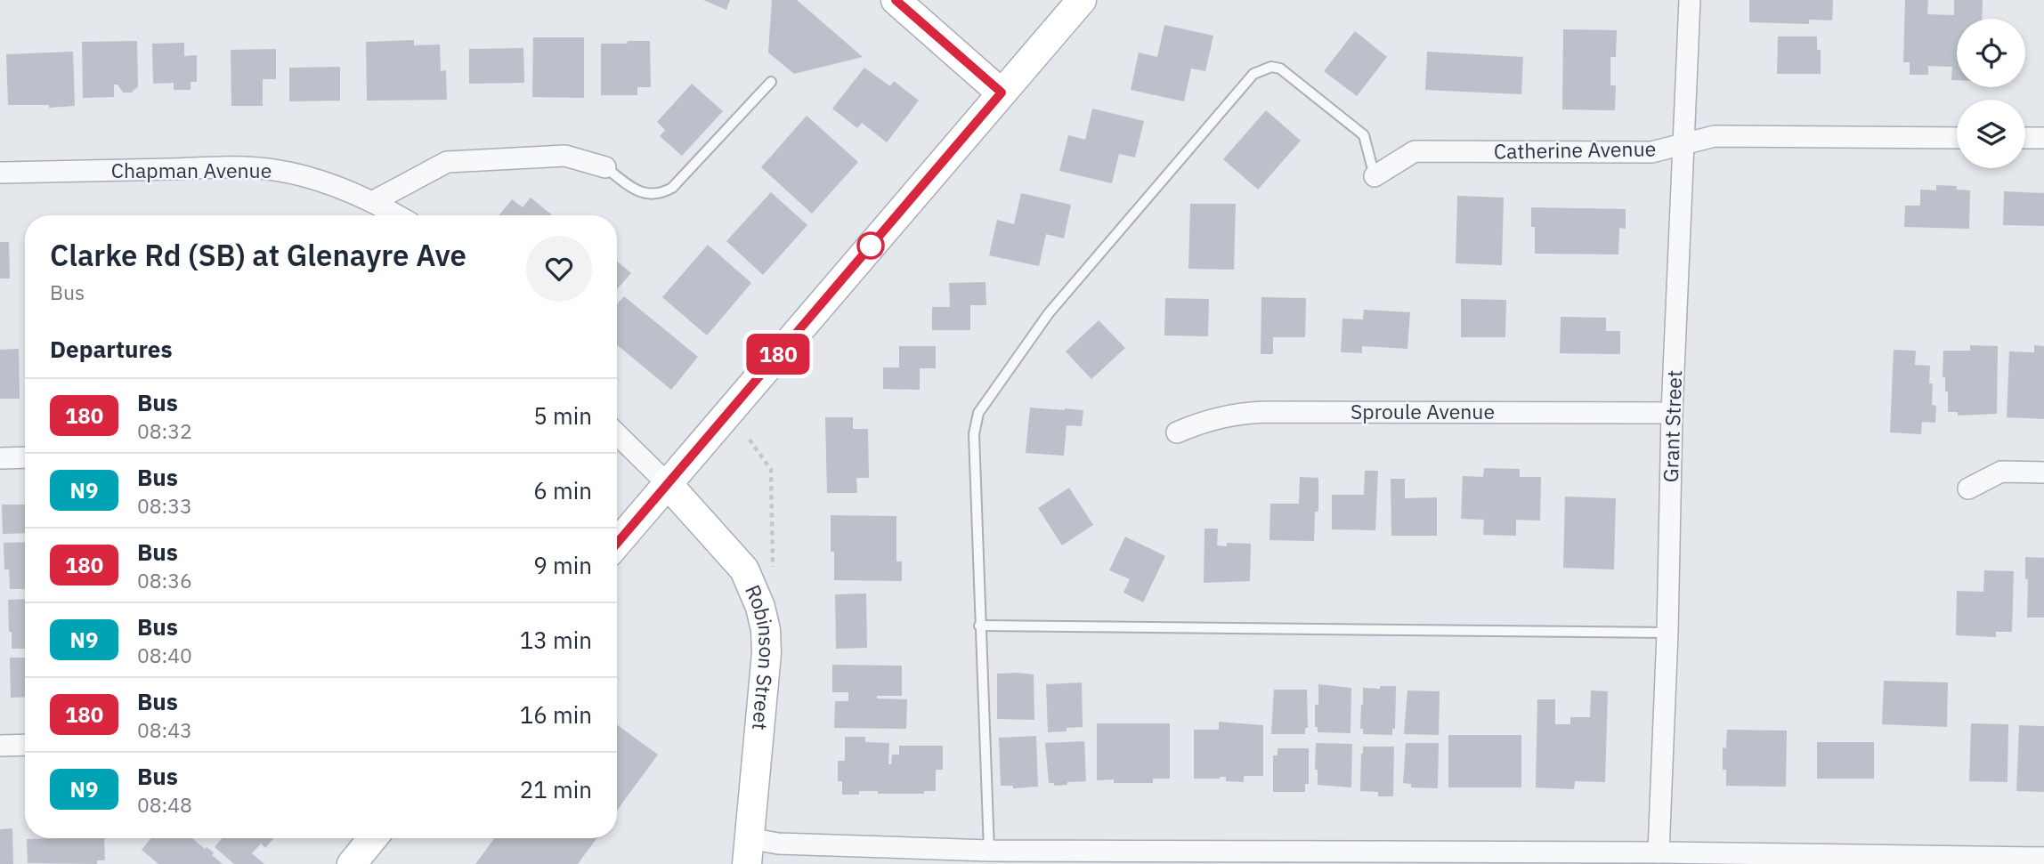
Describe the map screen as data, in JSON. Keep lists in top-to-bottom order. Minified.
{"streets":{"main road":["Robinson Street"],"street":["Catherine Avenue","Chapman Avenue","Sproule Avenue","Grant Street"]},"crossings":[["Catherine Avenue","Grant Street"],["Sproule Avenue","Grant Street"]],"lines":["bus line 180"],"page":{"on_map":"180","heading":[["Clarke Rd (SB) at Glenayre Ave","Bus"],"Departures"],"list":[{"mark":"180","name":"Bus","note":"08:32","value":"5 min"},{"mark":"N9","name":"Bus","note":"08:33","value":"6 min"},{"mark":"180","name":"Bus","note":"08:36","value":"9 min"},{"mark":"N9","name":"Bus","note":"08:40","value":"13 min"},{"mark":"180","name":"Bus","note":"08:43","value":"16 min"},{"mark":"N9","name":"Bus","note":"08:48","value":"21 min"}]}}
